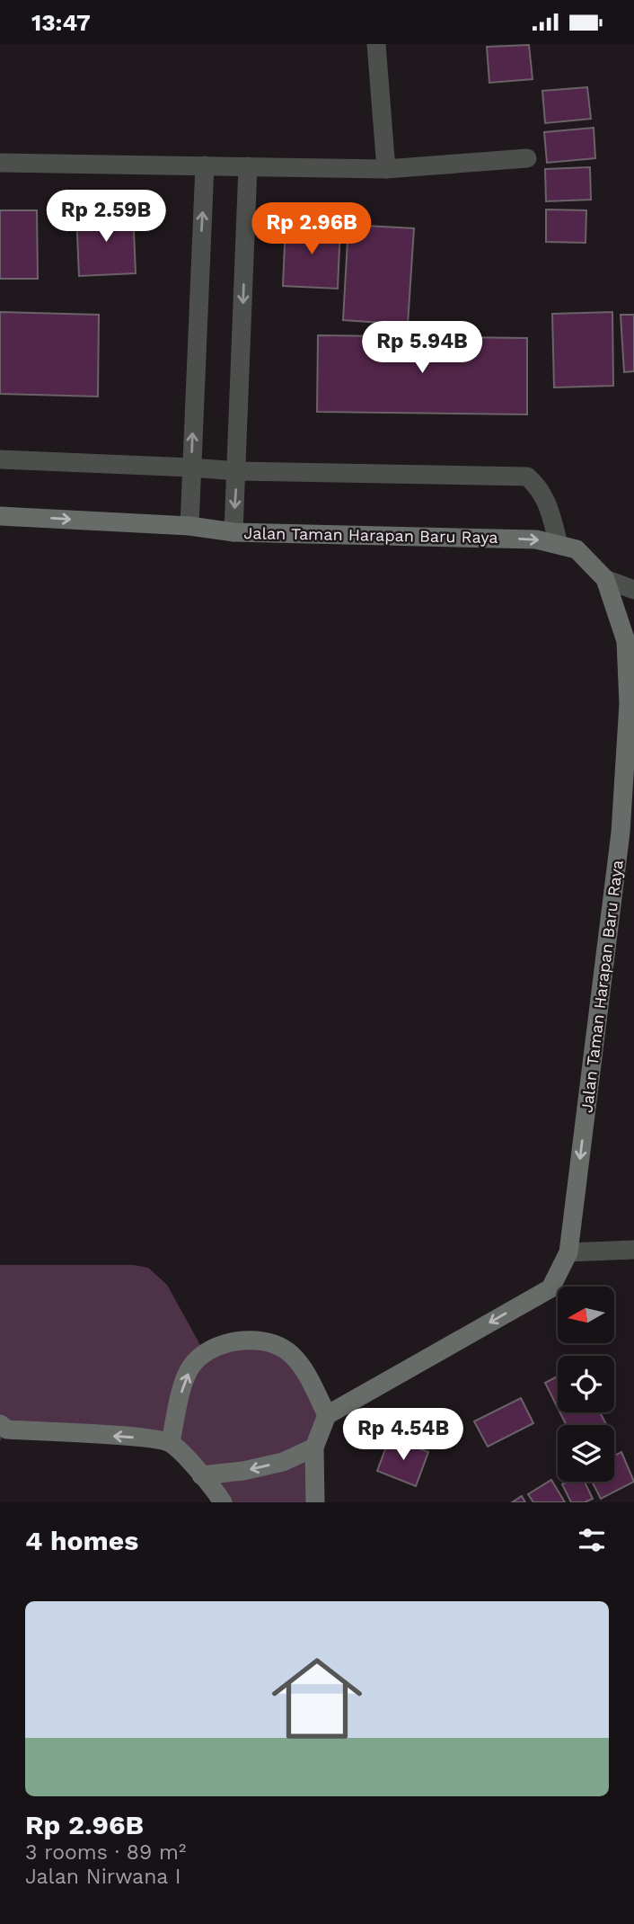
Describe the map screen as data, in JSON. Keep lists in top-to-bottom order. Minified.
{"streets":{"street":["Jalan Taman Harapan Baru Raya"]},"north":"left","page":{"status":"13:47","price":["Rp 2.59B","Rp 2.96B","Rp 5.94B","Rp 4.54B"],"heading":"4 homes","list":[{"name":"Rp 2.96B","note":"3 rooms · 89 m² · Jalan Nirwana I"}]}}
